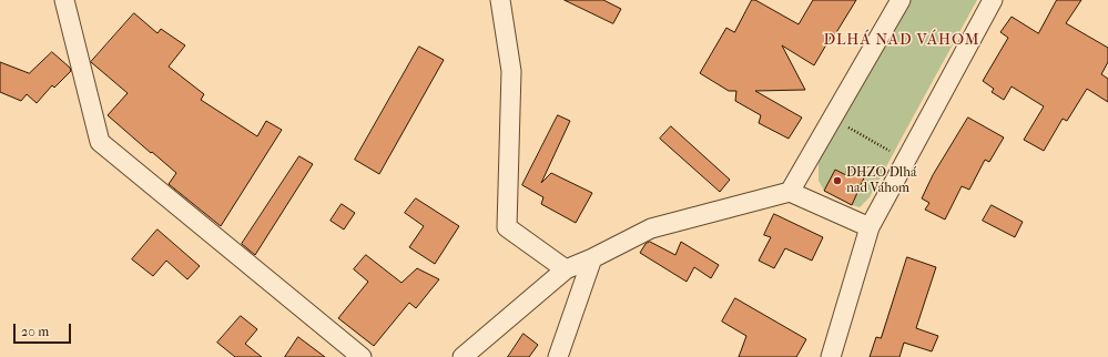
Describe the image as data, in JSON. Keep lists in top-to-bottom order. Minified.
{"districts":["DLHÁ NAD VÁHOM"],"places":["DHZO Dlhá nad Váhom"],"scale_bar":"20 m"}
